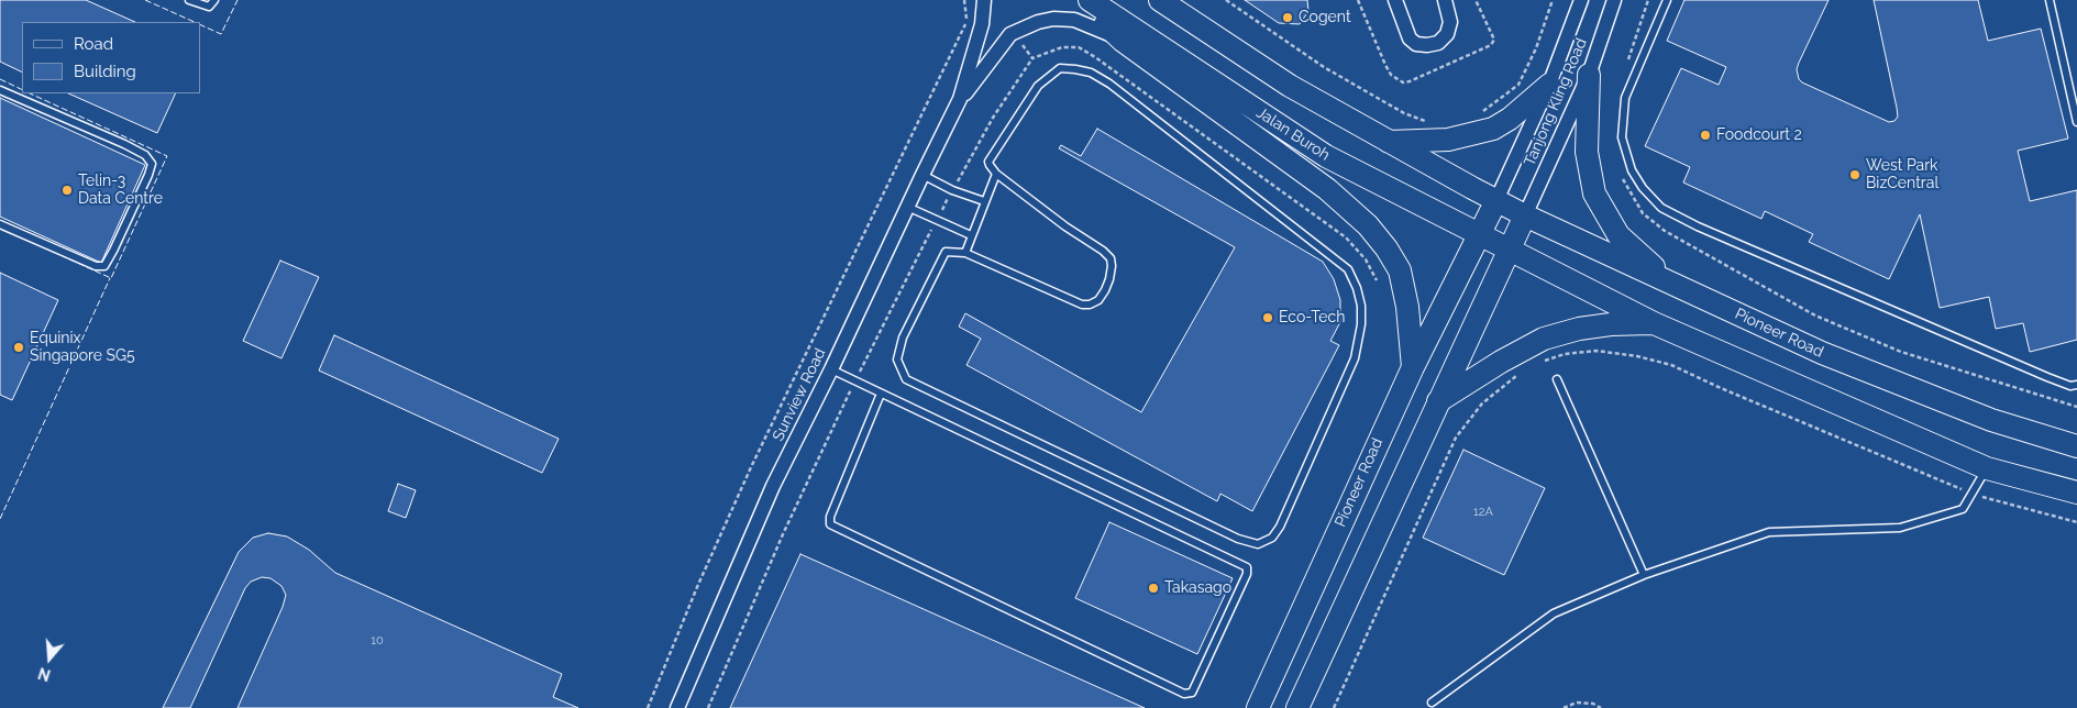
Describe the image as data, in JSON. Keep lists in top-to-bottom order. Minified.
{"streets":{"main road":["Jalan Buroh","Pioneer Road"],"street":["Tanjong Kling Road","Sunview Road"]},"crossings":[["Tanjong Kling Road","Pioneer Road"],["Jalan Buroh","Pioneer Road"]],"places":["Cogent","Foodcourt 2","West Park BizCentral","Telin-3 Data Centre","Eco-Tech","Equinix Singapore SG5","Takasago"],"house_numbers":["12A","10"],"legend":["Road","Building"],"north":"bottom"}
